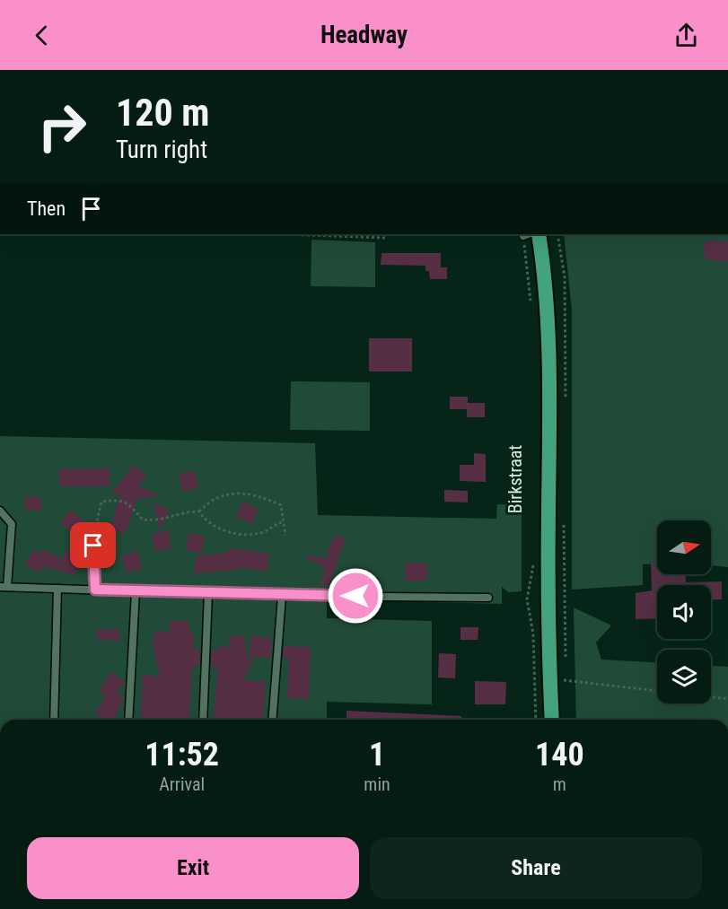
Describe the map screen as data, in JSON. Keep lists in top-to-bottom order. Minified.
{"streets":{"main road":["Birkstraat"]},"north":"right","page":{"header":"Headway","turn":["120 m","Turn right"],"then":"Then","eta":["11:52","Arrival","1","min","140","m"],"buttons":["Exit","Share"]}}
